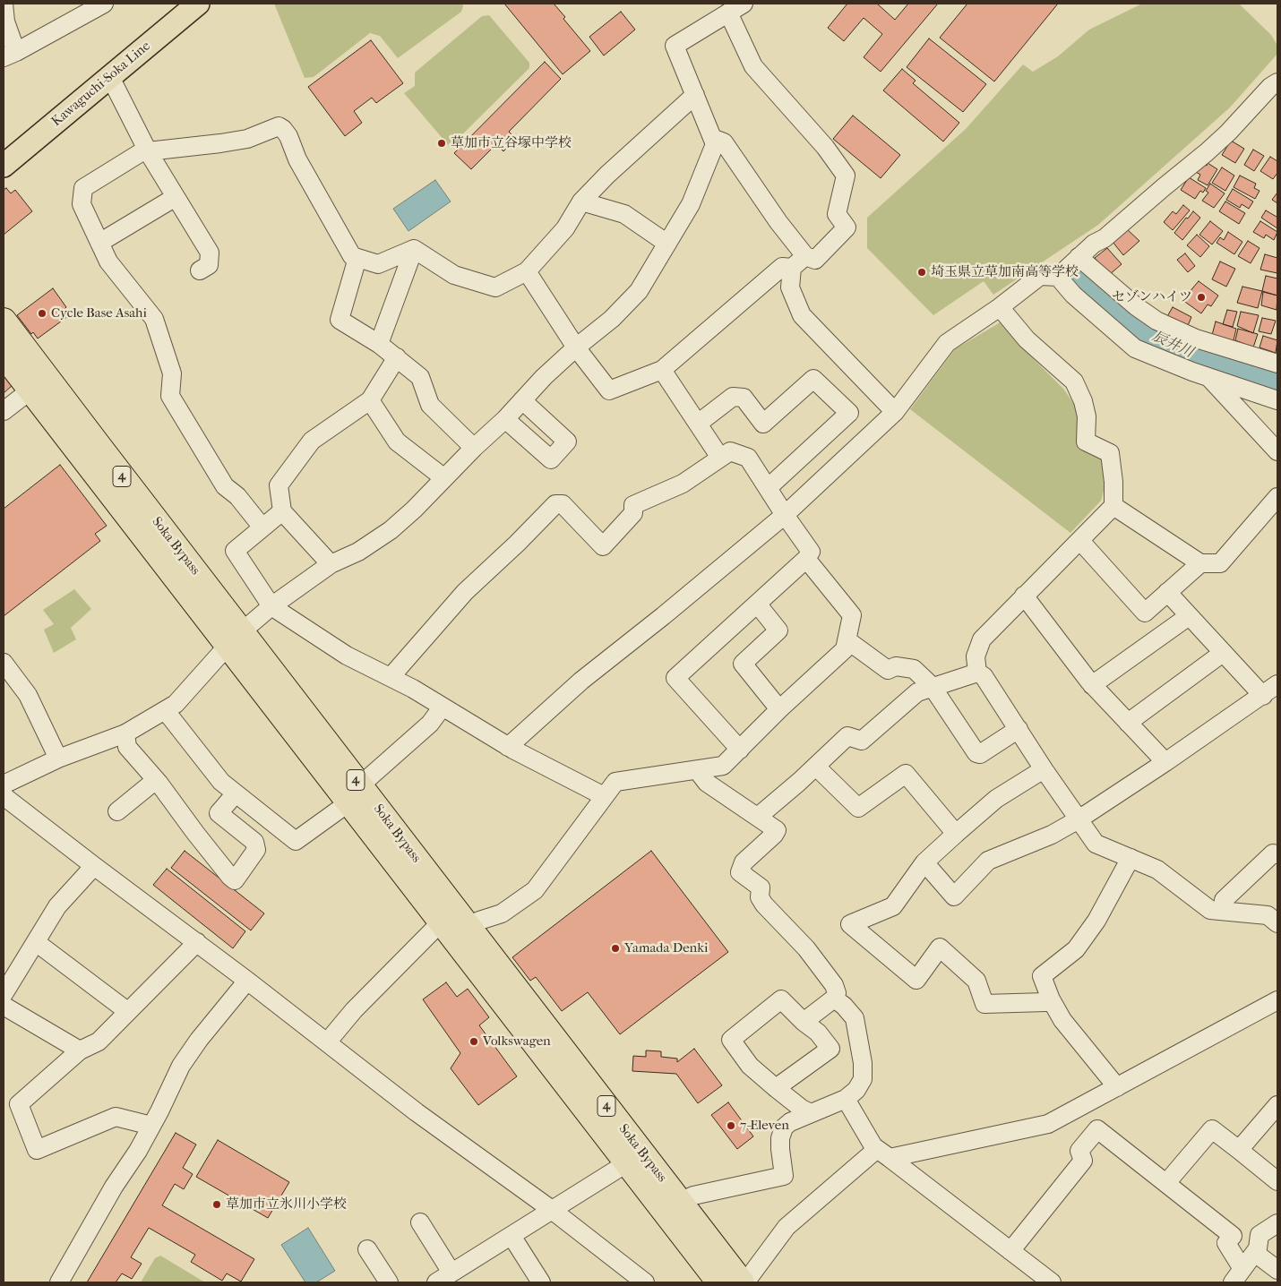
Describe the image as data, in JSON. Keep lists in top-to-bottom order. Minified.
{"streets":{"highway":["4","Soka Bypass"],"main road":["Kawaguchi-Soka Line"]},"water":["辰井川"],"places":["草加市立谷塚中学校","埼玉県立草加南高等学校","セゾンハイツ","Cycle Base Asahi","Yamada Denki","Volkswagen","7-Eleven","草加市立氷川小学校"]}
